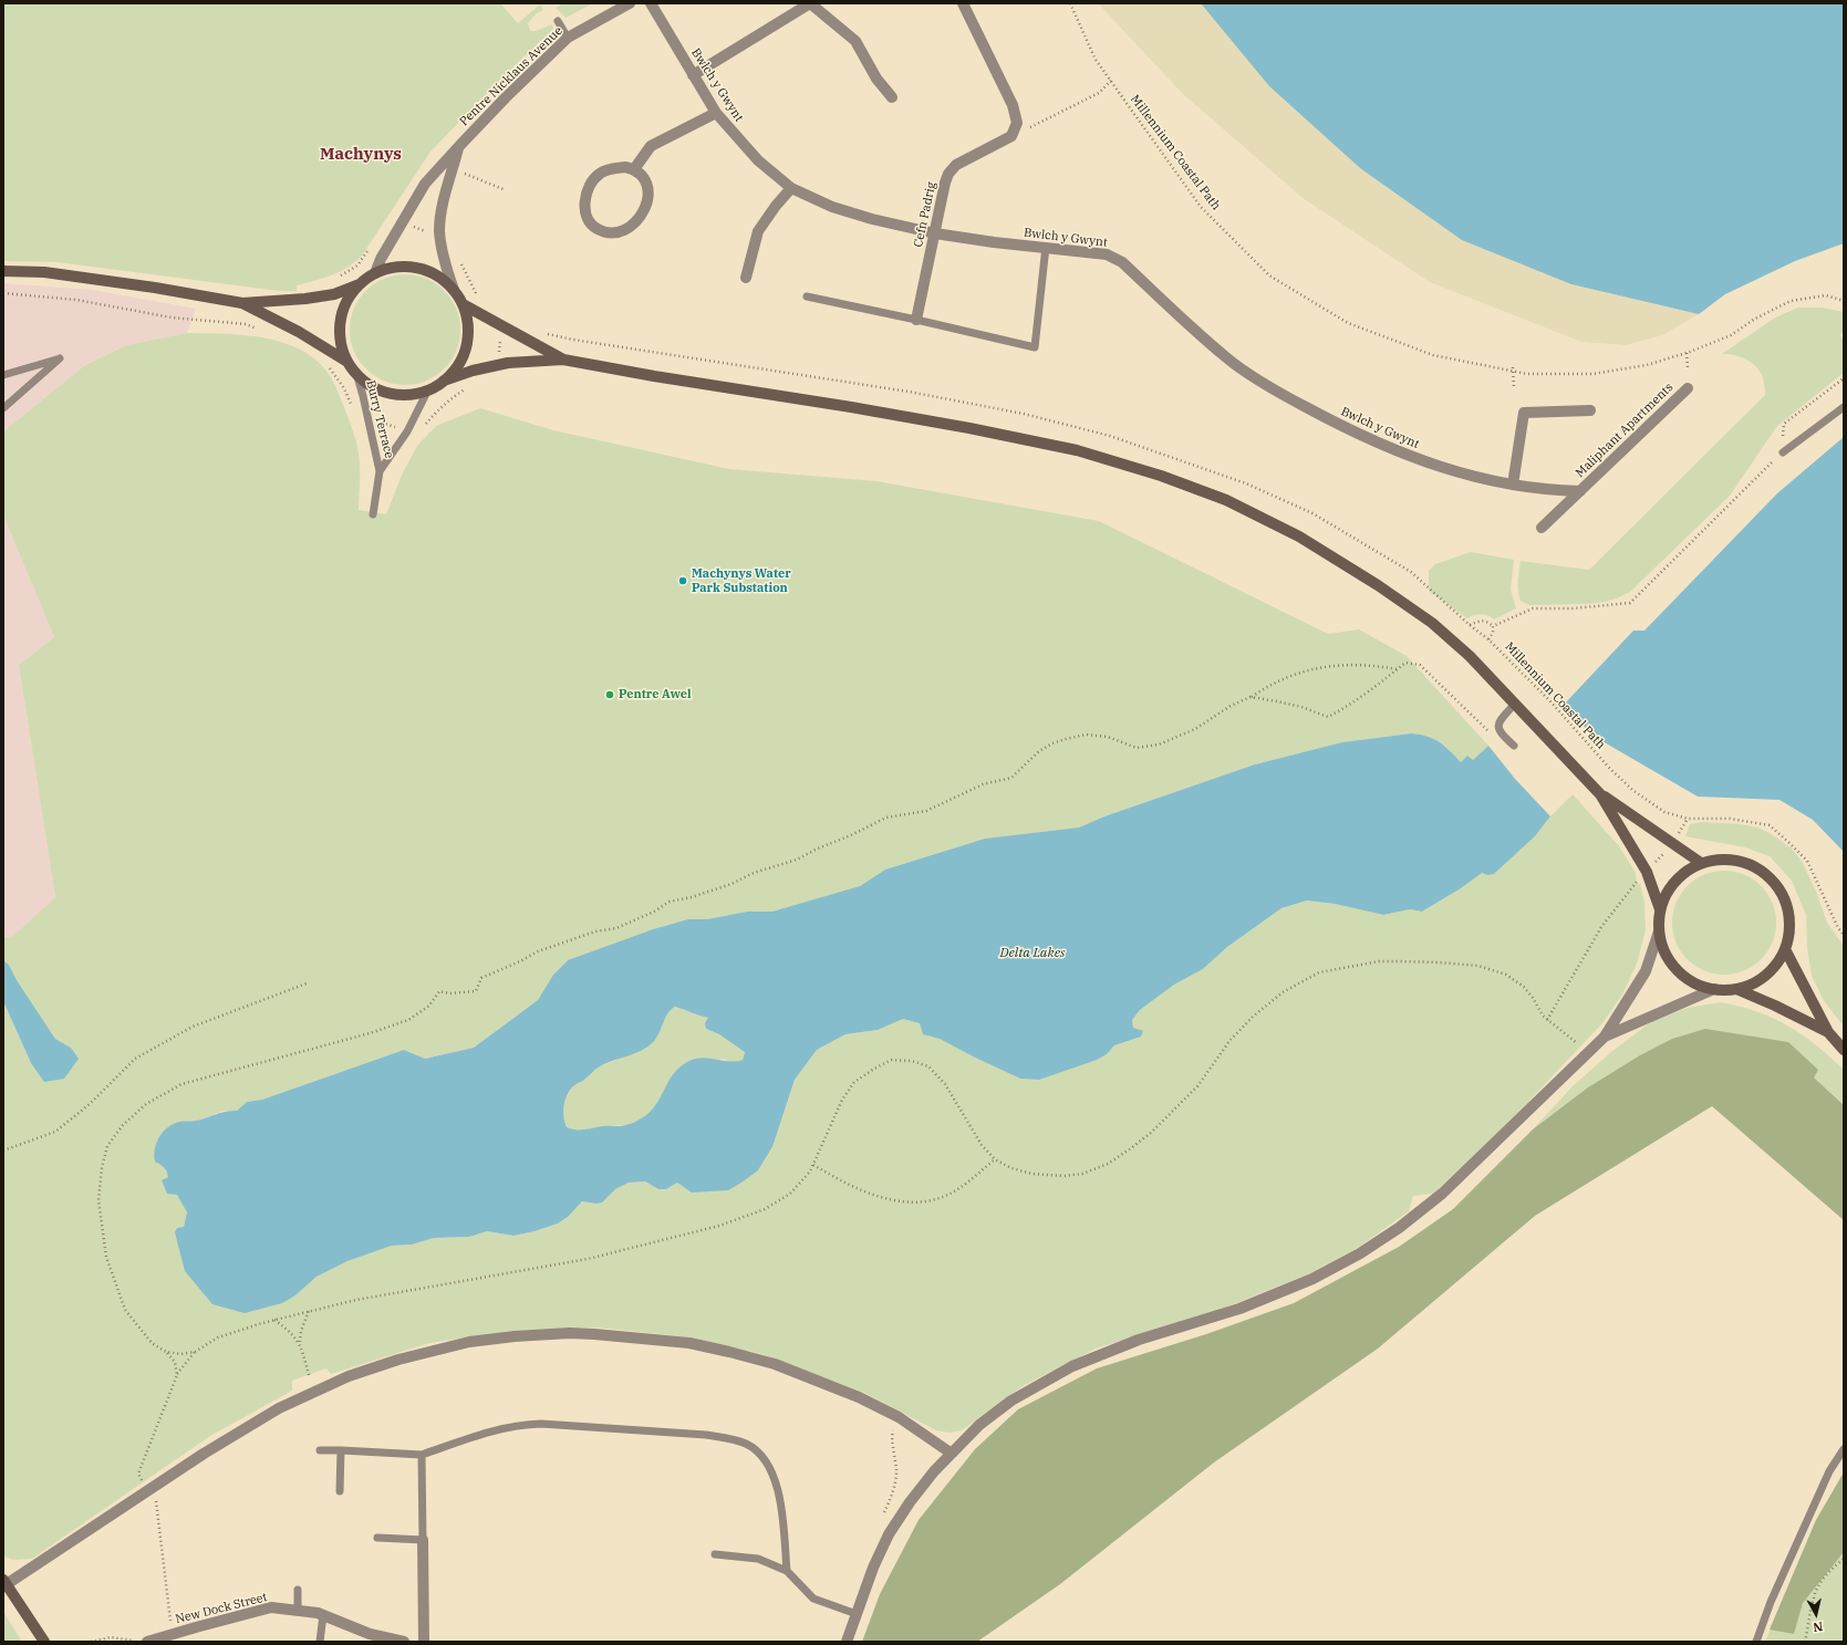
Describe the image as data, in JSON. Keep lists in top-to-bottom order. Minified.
{"streets":{"street":["Pentre Nicklaus Avenue","Bwlch y Gwynt","Cefn Padrig","Maliphant Apartments","New Dock Street"],"lane":["Burry Terrace"],"path":["Millennium Coastal Path"]},"crossings":[["Pentre Nicklaus Avenue","Burry Terrace"],["Bwlch y Gwynt","Cefn Padrig"],["Bwlch y Gwynt","Maliphant Apartments"]],"districts":["Machynys"],"water":["Delta Lakes"],"places":["Machynys Water Park Substation","Pentre Awel"],"north":"bottom"}
